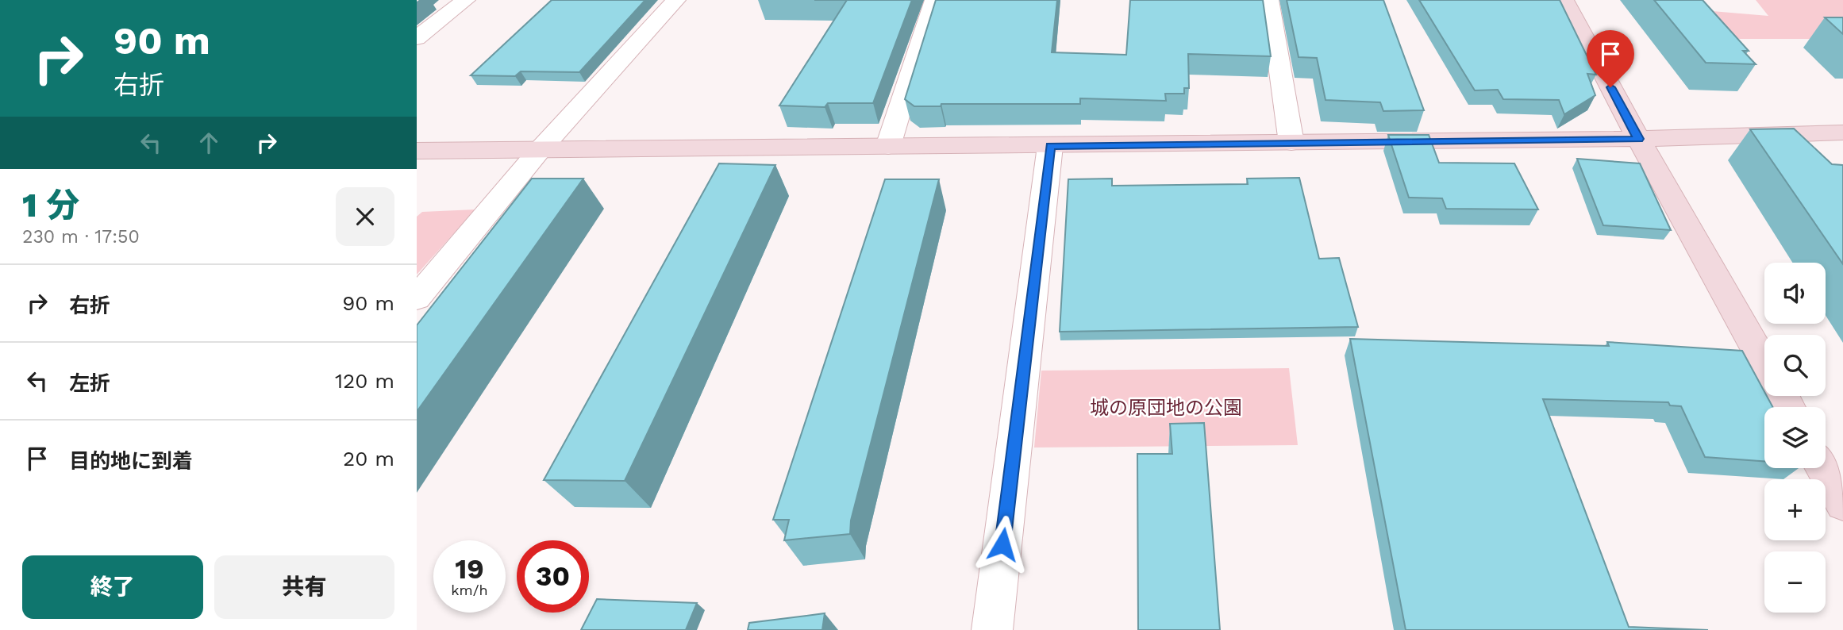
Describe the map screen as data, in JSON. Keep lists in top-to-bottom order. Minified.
{"parks":["城の原団地の公園"],"page":{"turn":["90 m","右折"],"heading":["1 分","230 m · 17:50"],"map_buttons":["+","−"],"list":[{"name":"右折","value":"90 m"},{"name":"左折","value":"120 m"},{"name":"目的地に到着","value":"20 m"}],"speed":"19 km/h","limit":"30","buttons":["終了","共有"]}}
